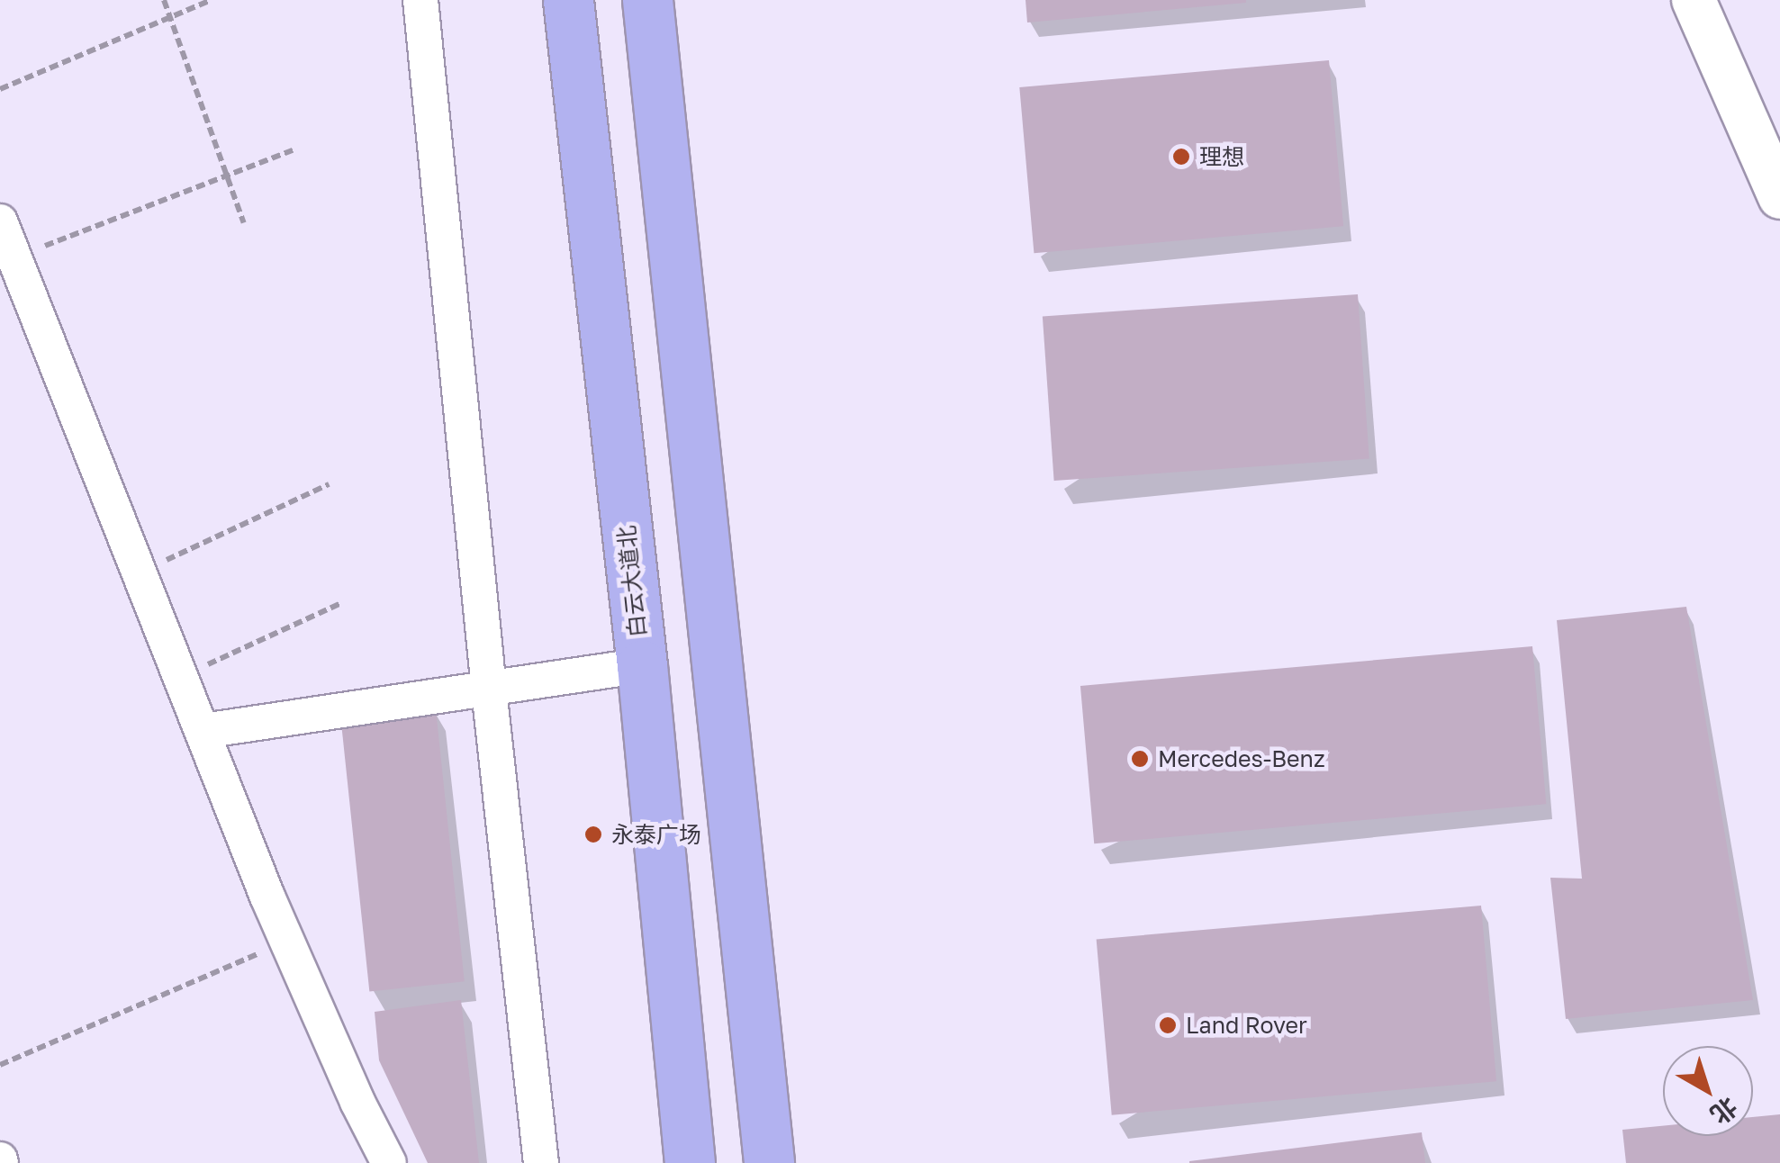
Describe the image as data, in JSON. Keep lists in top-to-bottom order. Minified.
{"streets":{"highway":["白云大道北"]},"places":["理想","Mercedes-Benz","永泰广场","Land Rover"],"north":"bottom right"}
